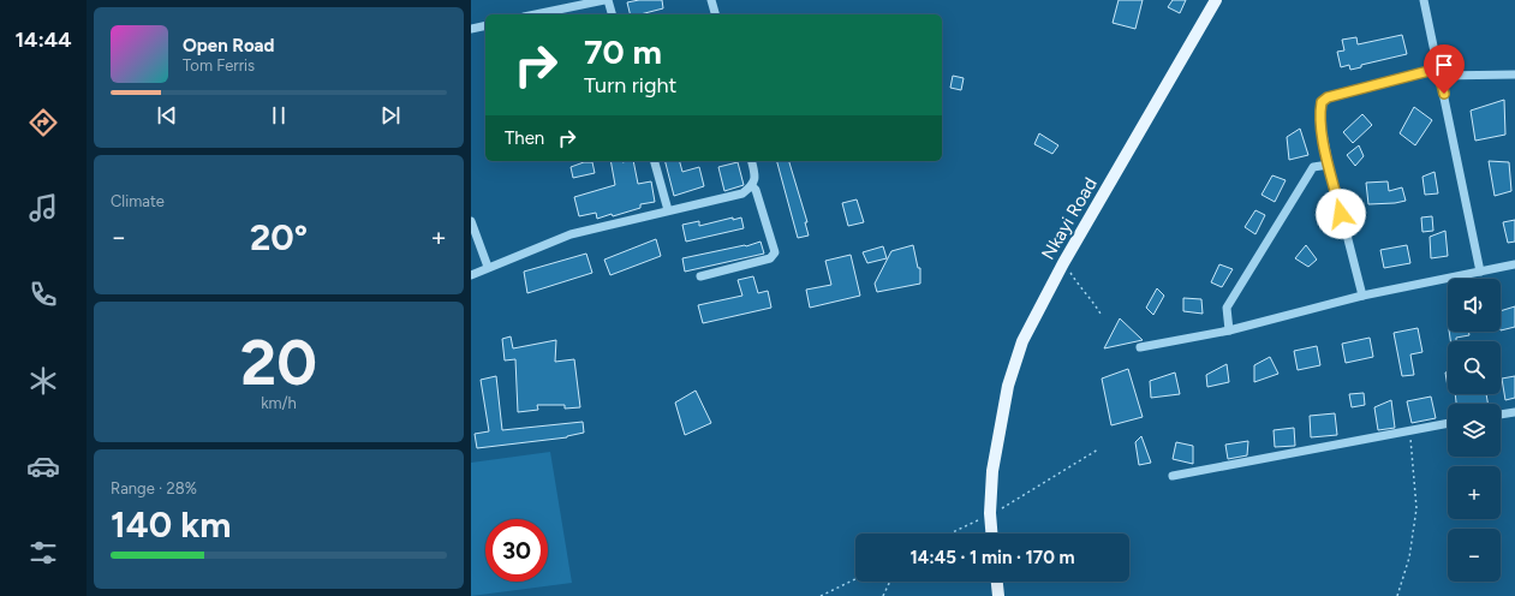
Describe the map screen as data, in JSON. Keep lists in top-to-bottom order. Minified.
{"streets":{"main road":["Nkayi Road"]},"page":{"tabs":"14:44","turn":["70 m","Turn right"],"song":["Open Road","Tom Ferris"],"then":"Then","tile":["Climate",["20","km/h"],["Range · 28%","140 km"]],"heat":["−","20°","+"],"map_buttons":["+","−"],"limit":"30","trip":"14:45 · 1 min · 170 m"}}
